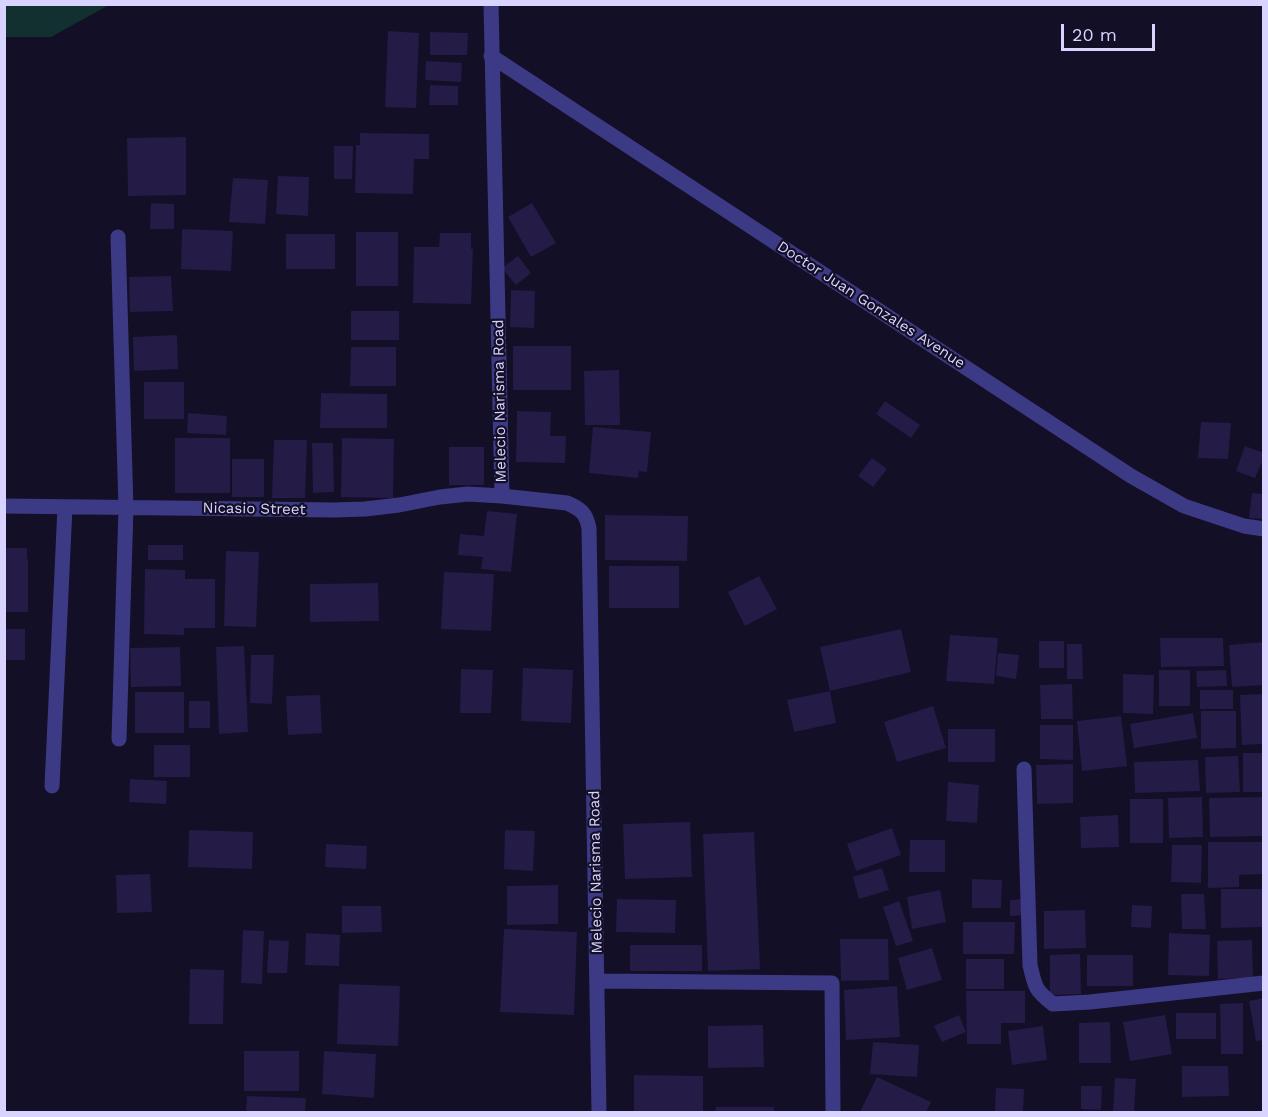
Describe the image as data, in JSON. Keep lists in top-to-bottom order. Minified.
{"streets":{"street":["Doctor Juan Gonzales Avenue","Melecio Narisma Road","Nicasio Street"]},"crossings":[["Doctor Juan Gonzales Avenue","Melecio Narisma Road"],["Melecio Narisma Road","Nicasio Street"]],"scale_bar":"20 m"}
